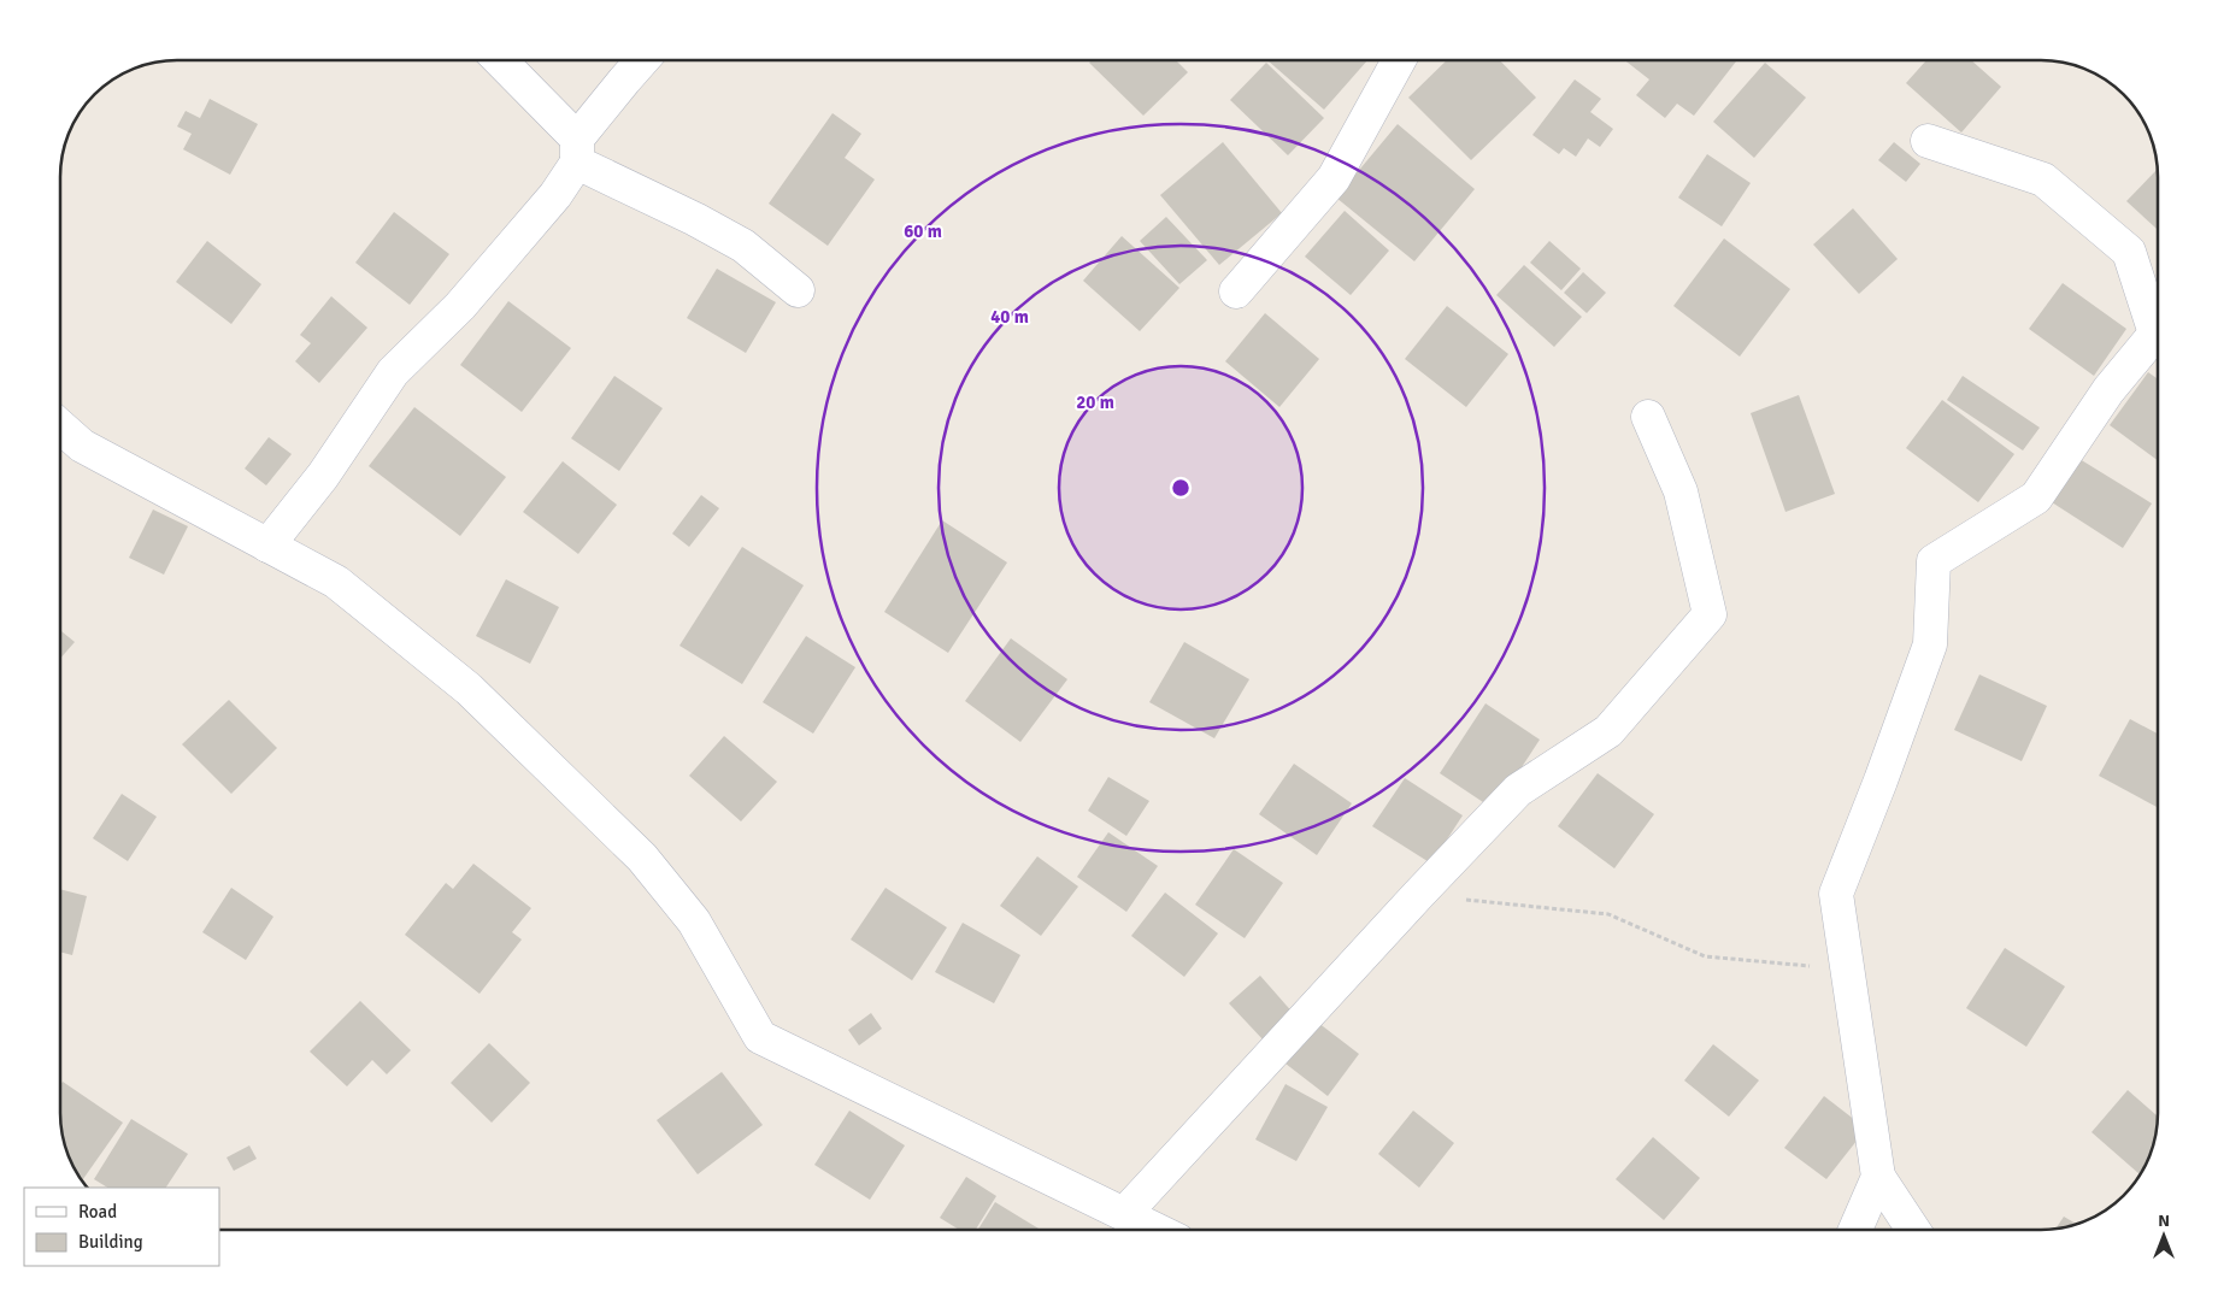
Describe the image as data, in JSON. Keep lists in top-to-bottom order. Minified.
{"legend":["Road","Building"],"north":"top","rings":["60 m","40 m","20 m"]}
